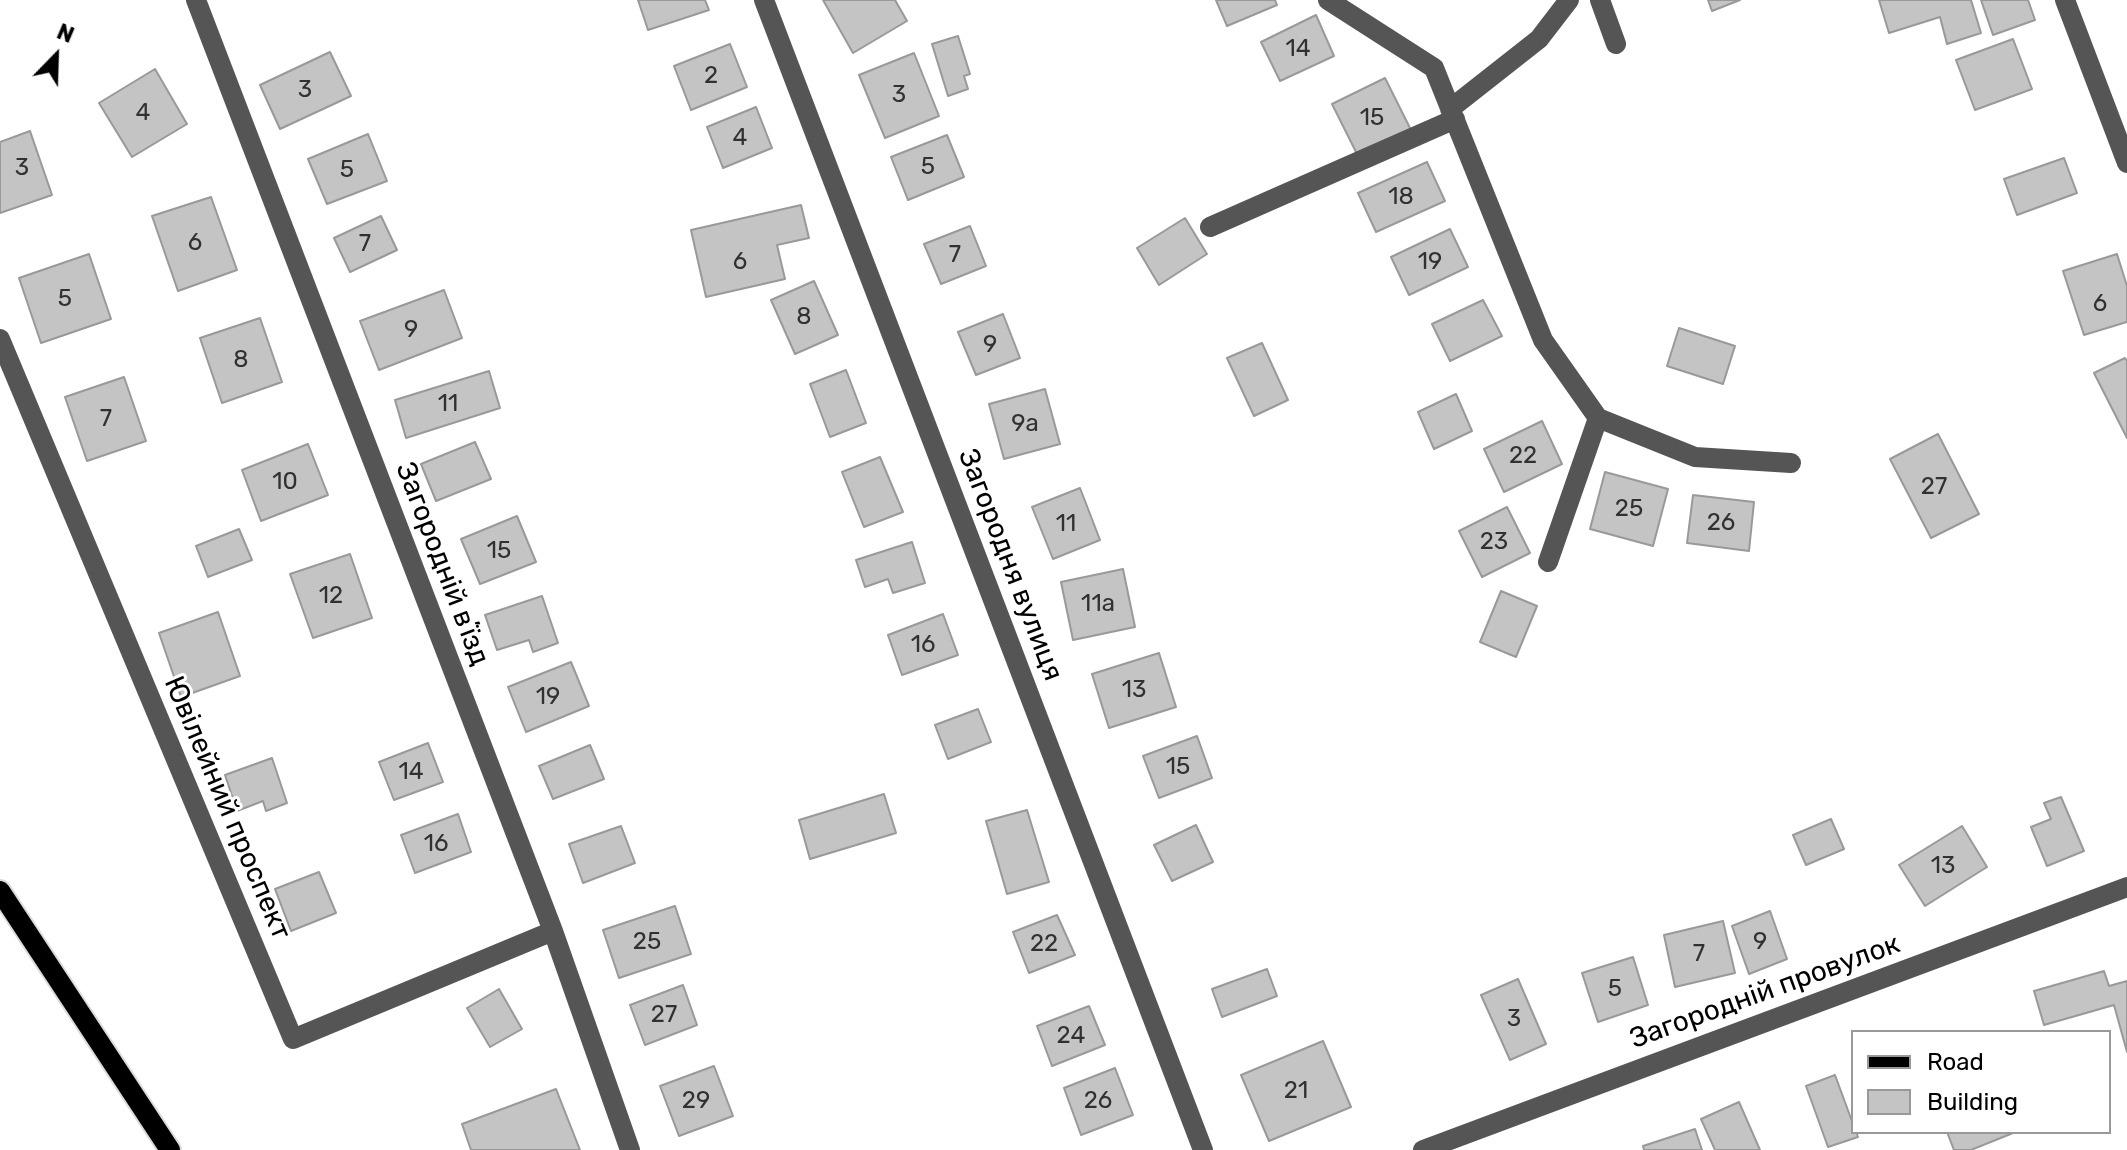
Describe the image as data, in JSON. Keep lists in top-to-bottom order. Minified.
{"streets":{"street":["Загородній вʼїзд","Загородня вулиця","Ювілейний проспект","Загородній провулок"]},"crossings":[["Загородній вʼїзд","Ювілейний проспект"]],"house_numbers":["14","2","3","3","4","15","4","5","3","5","18","6","7","7","6","19","5","6","8","9","9","8","11","7","9а","22","10","27","25","26","11","23","15","12","11а","16","13","19","15","14","16","13","25","9","22","7","5","27","3","24","21","29","26"],"legend":["Road","Building"],"north":"top right"}
